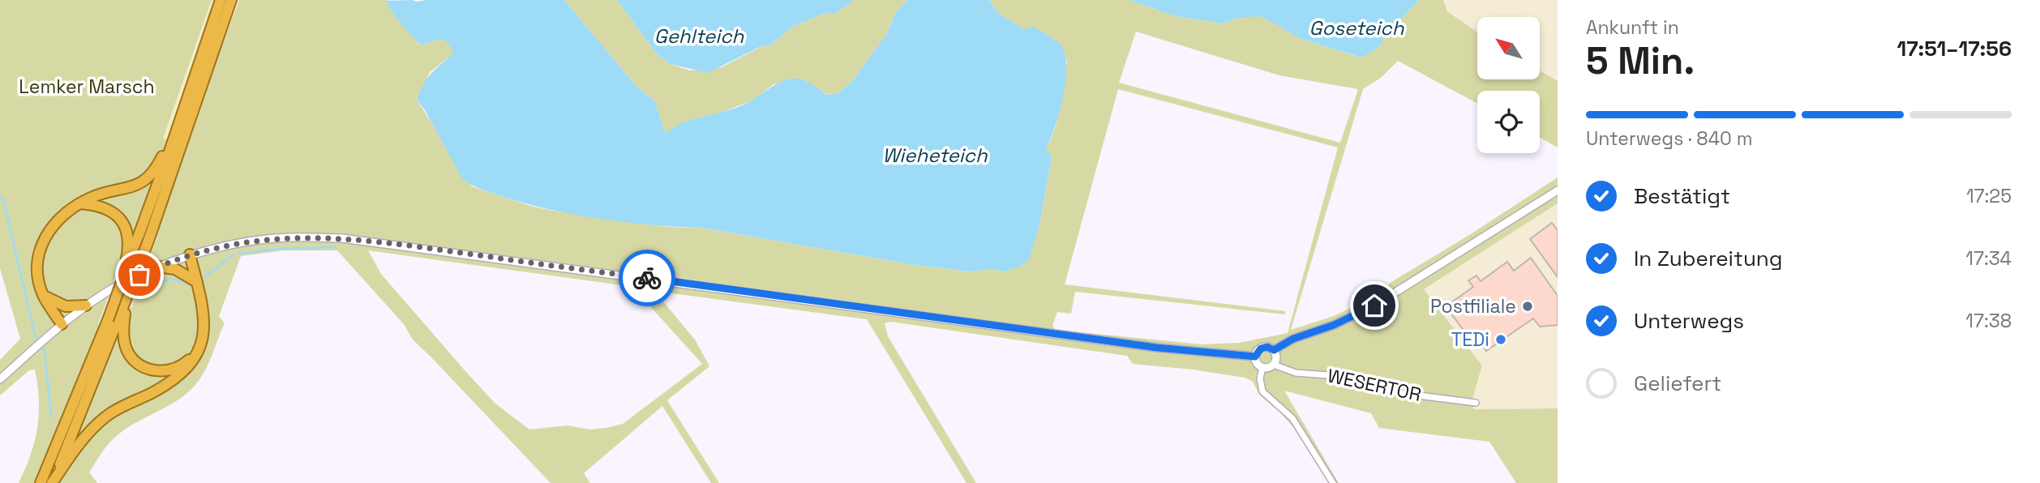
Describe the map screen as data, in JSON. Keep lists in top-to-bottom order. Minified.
{"streets":{"street":["WESERTOR"]},"water":["Goseteich","Gehlteich","Wieheteich"],"parks":["Lemker Marsch"],"places":["Postfiliale","TEDi"],"north":"top left","page":{"heading":["5 Min.","Ankunft in","17:51–17:56"],"bar":"Unterwegs · 840 m","list":[["Bestätigt","17:25"],["In Zubereitung","17:34"],["Unterwegs","17:38"],"Geliefert"]}}
